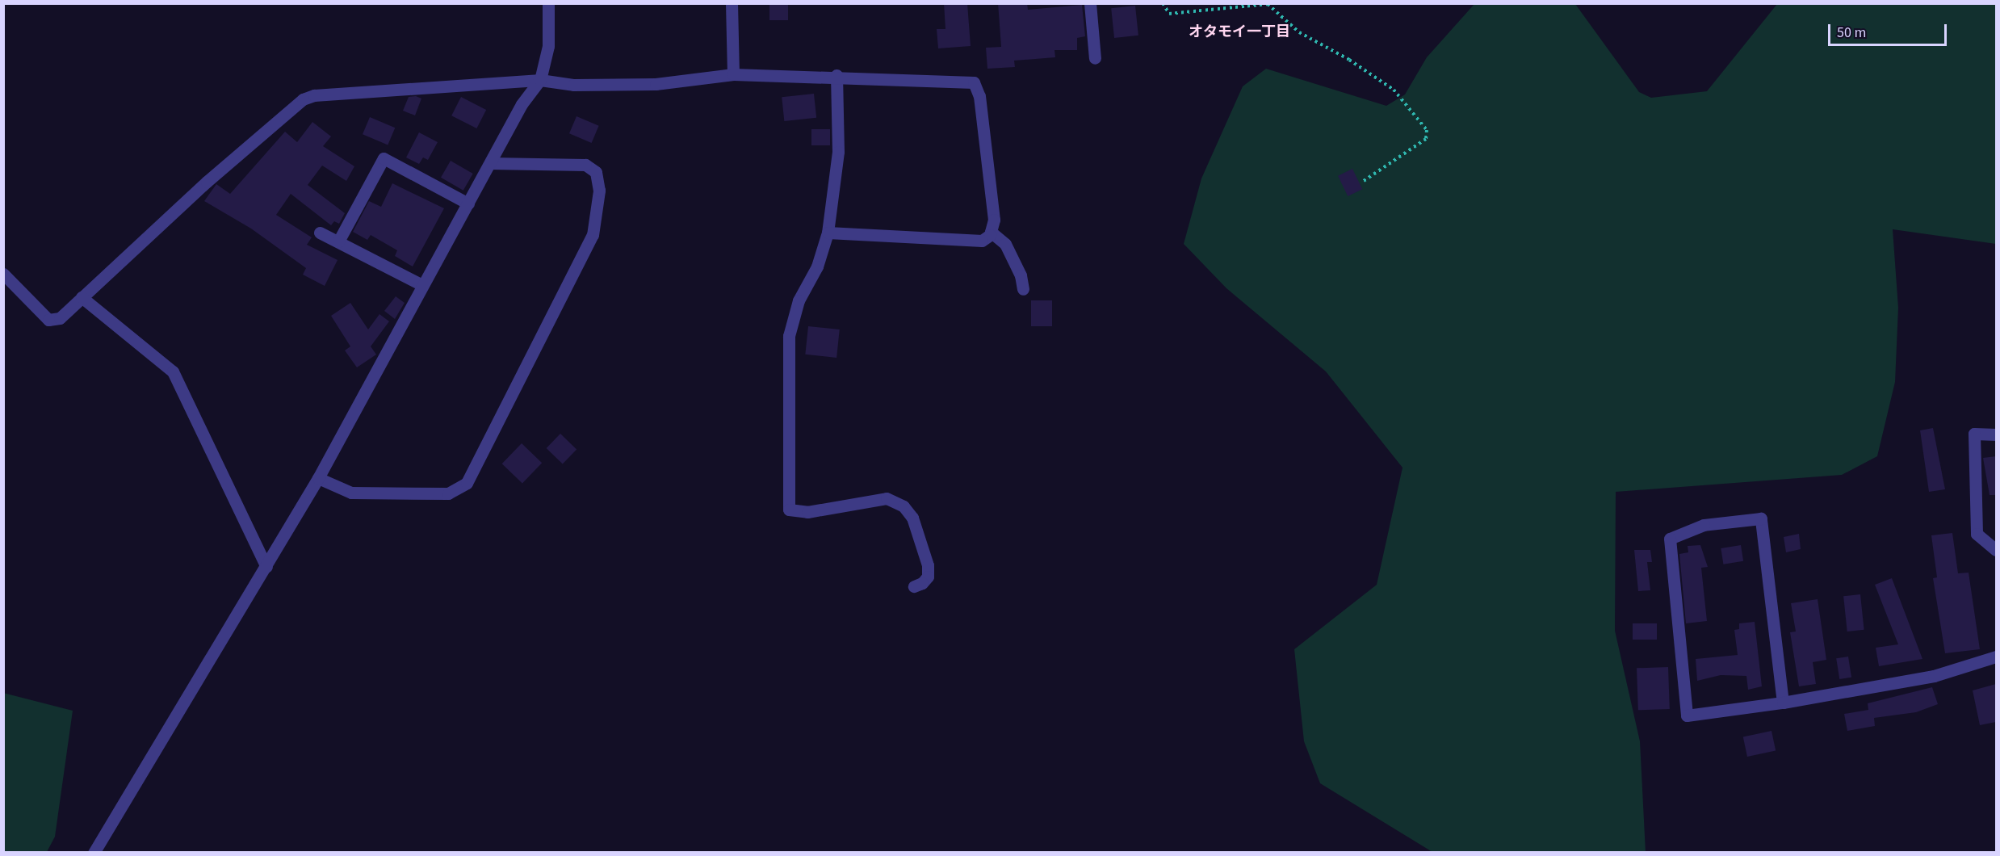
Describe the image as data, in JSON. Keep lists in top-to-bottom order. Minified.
{"districts":["オタモイ一丁目"],"scale_bar":"50 m"}
